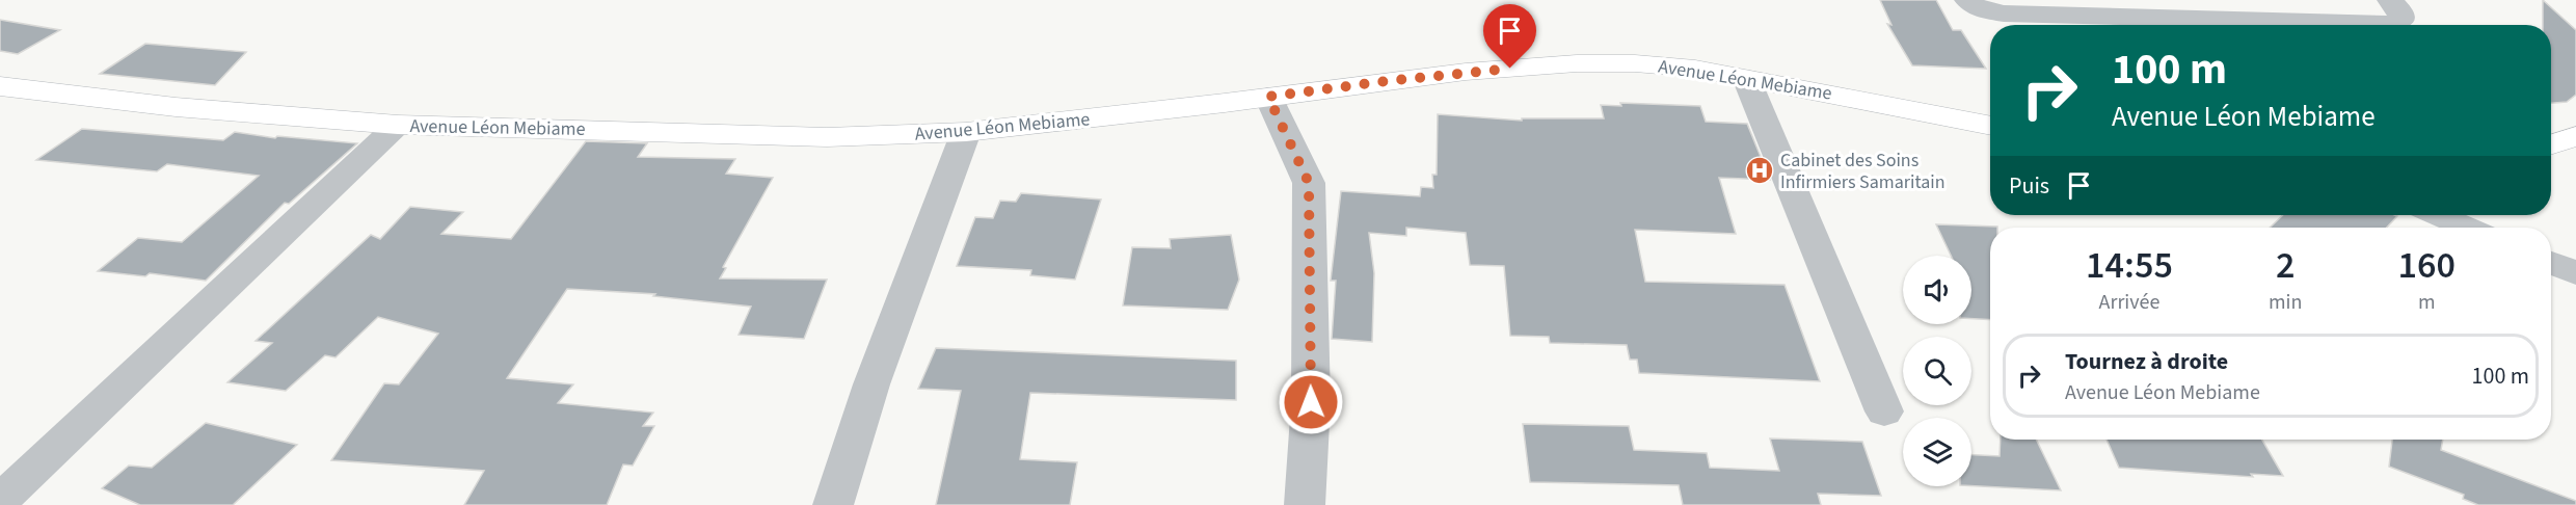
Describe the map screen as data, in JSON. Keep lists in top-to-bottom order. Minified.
{"streets":{"street":["Avenue Léon Mebiame"]},"places":{"hospital":["Cabinet des Soins Infirmiers Samaritain"]},"page":{"turn":["100 m","Avenue Léon Mebiame"],"then":"Puis","eta":["14:55","Arrivée","2","min","160","m"],"list":[{"name":"Tournez à droite","note":"Avenue Léon Mebiame","value":"100 m"}]}}
